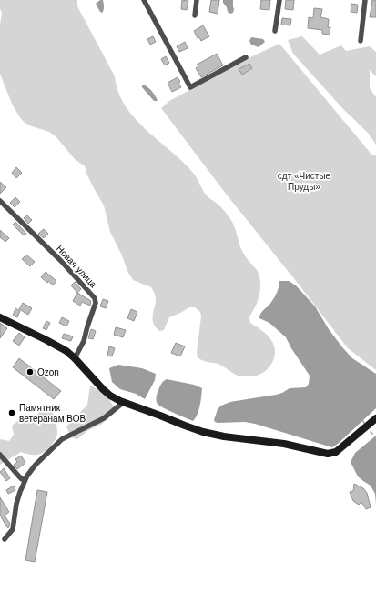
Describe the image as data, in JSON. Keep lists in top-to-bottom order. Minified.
{"streets":{"street":["Новая улица"]},"parks":["сдт «Чистые Пруды»"],"places":["Ozon","Памятник ветеранам ВОВ"]}
